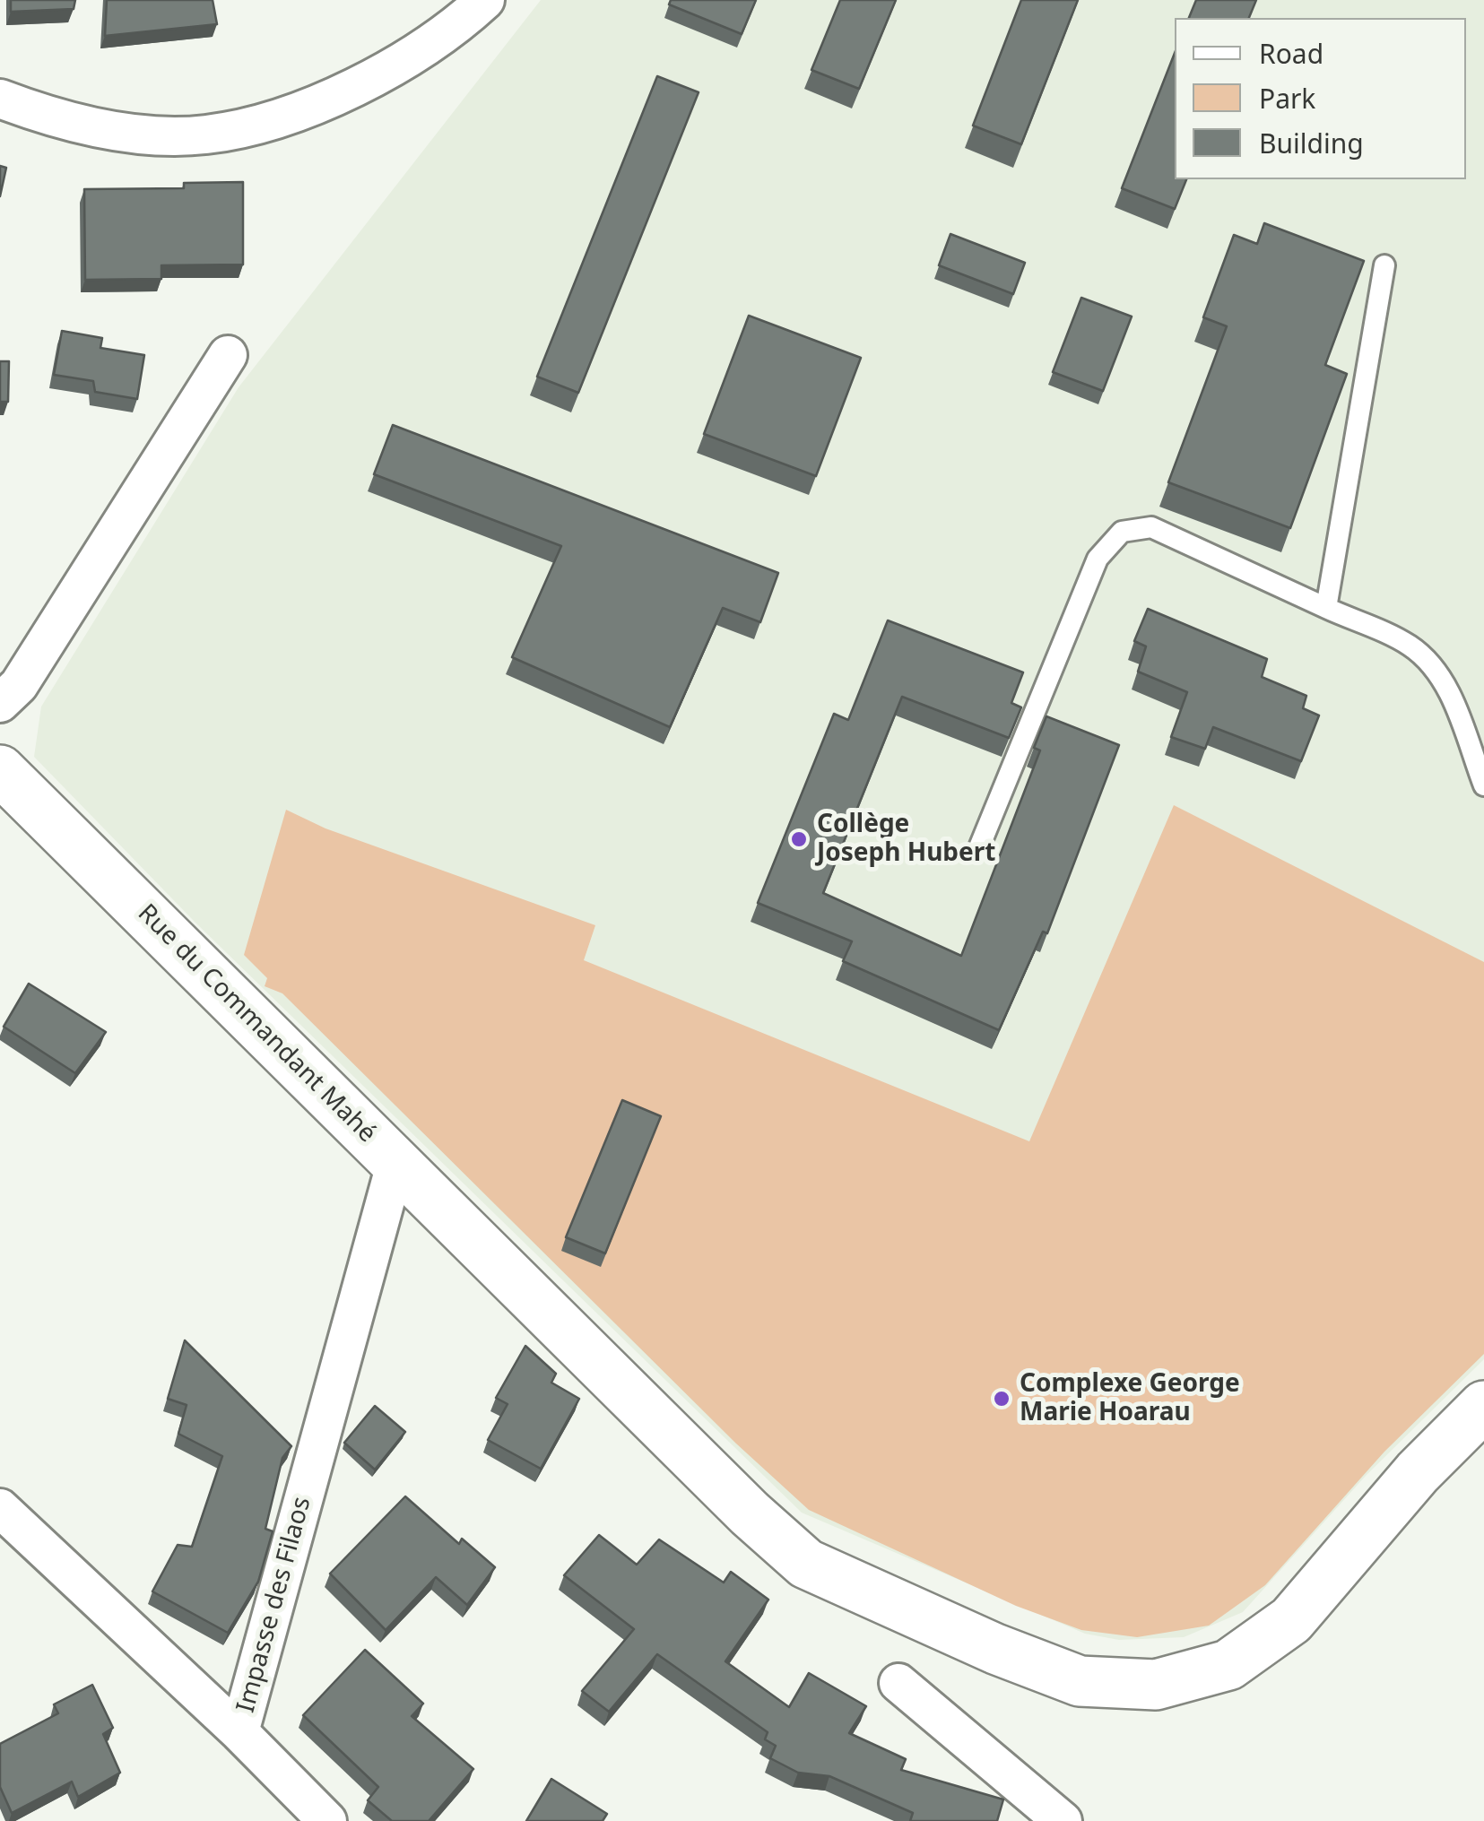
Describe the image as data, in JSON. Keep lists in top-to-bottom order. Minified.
{"streets":{"street":["Rue du Commandant Mahé","Impasse des Filaos"]},"crossings":[["Rue du Commandant Mahé","Impasse des Filaos"]],"places":["Collège Joseph Hubert","Complexe George Marie Hoarau"],"legend":["Road","Park","Building"]}
